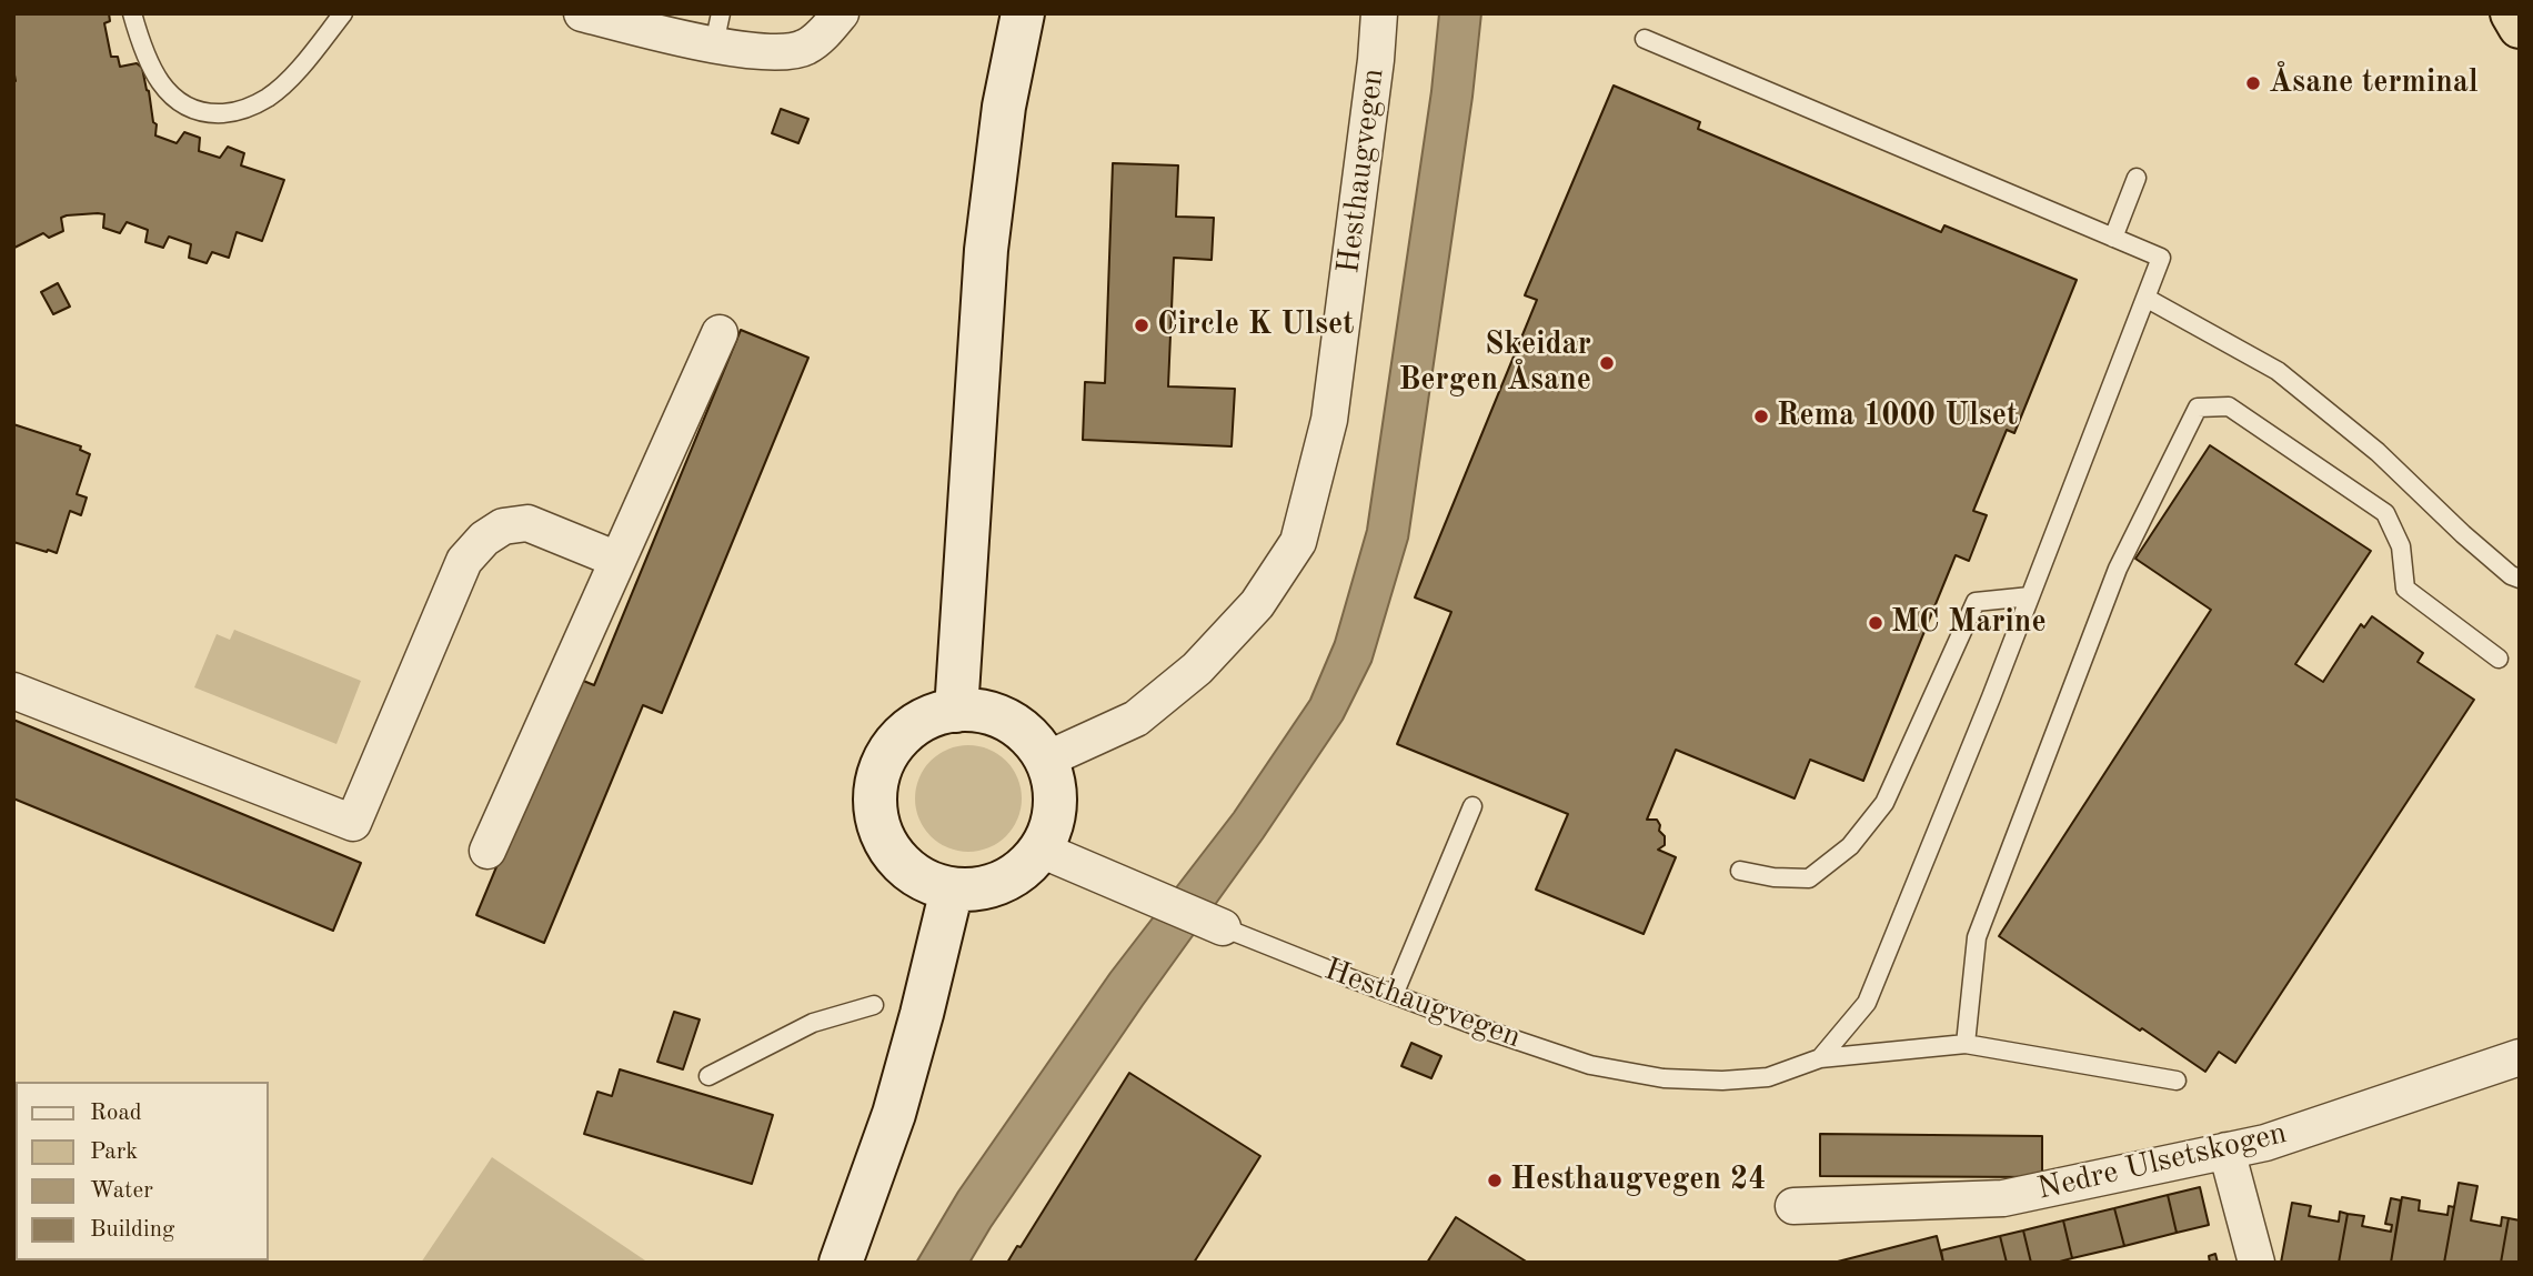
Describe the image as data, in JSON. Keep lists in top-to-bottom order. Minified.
{"streets":{"street":["Hesthaugvegen","Nedre Ulsetskogen"]},"places":["Åsane terminal","Circle K Ulset","Skeidar Bergen Åsane","Rema 1000 Ulset","MC Marine","Hesthaugvegen 24"],"legend":["Road","Park","Water","Building"]}
